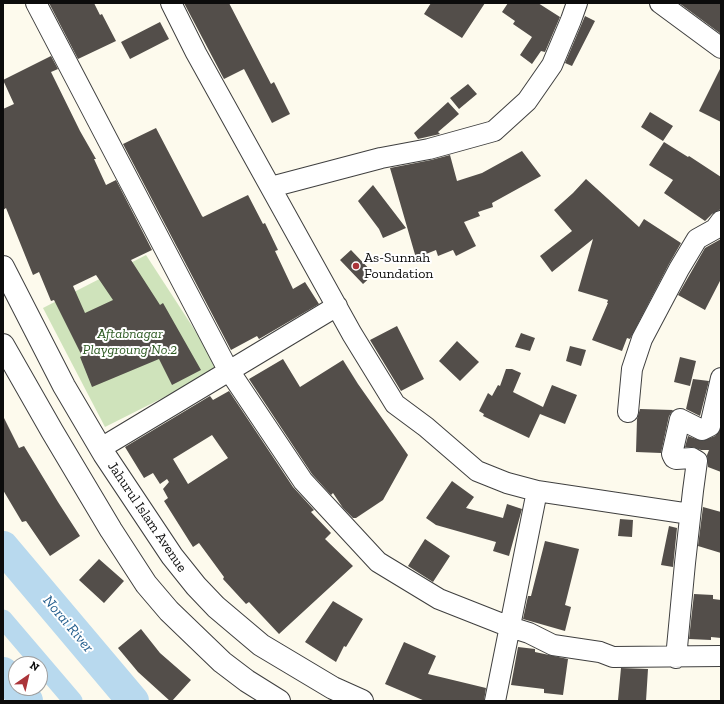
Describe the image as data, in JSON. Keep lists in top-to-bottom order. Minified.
{"streets":{"street":["Jahurul Islam Avenue"]},"water":["Norai River"],"parks":["Aftabnagar Playgroung No.2"],"places":["As-Sunnah Foundation"],"north":"top right"}
